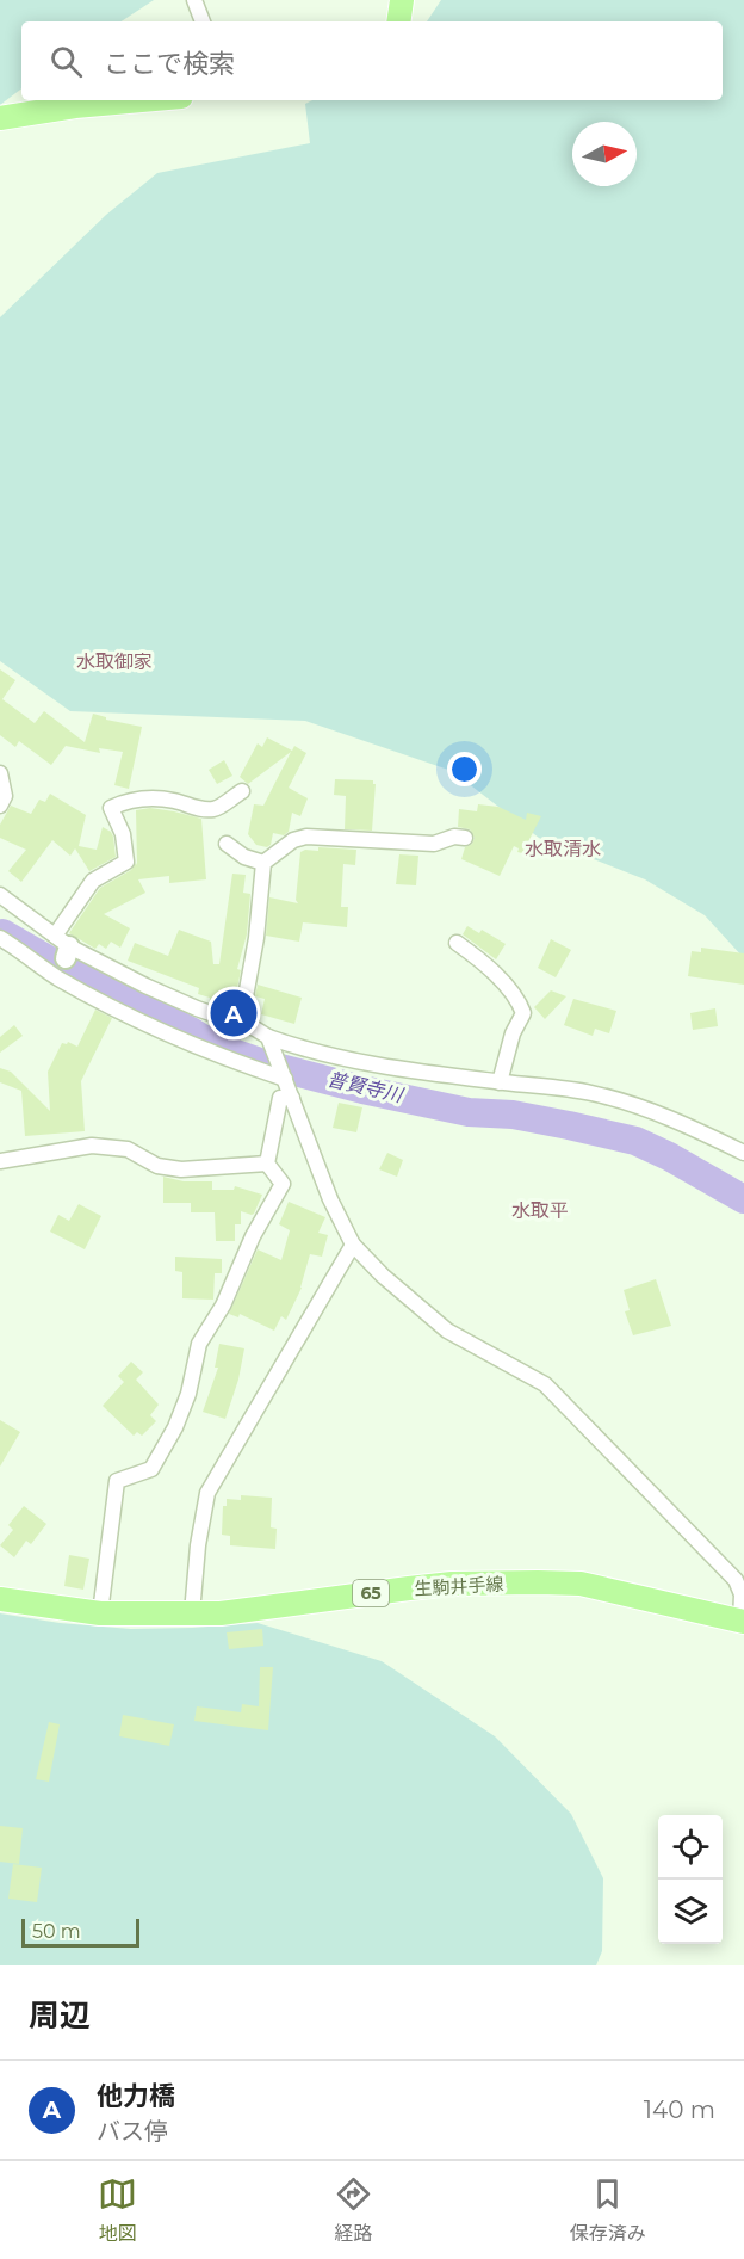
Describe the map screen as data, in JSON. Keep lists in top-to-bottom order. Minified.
{"streets":{"main road":["生駒井手線","65"]},"districts":["水取御家","水取清水","水取平"],"water":["普賢寺川"],"scale_bar":"50 m","north":"right","page":{"search":"ここで検索","pins":"A","scale":"50 m","heading":"周辺","list":[{"mark":"A","name":"他力橋","note":"バス停","value":"140 m"}],"nav":["地図","経路","保存済み"]}}
